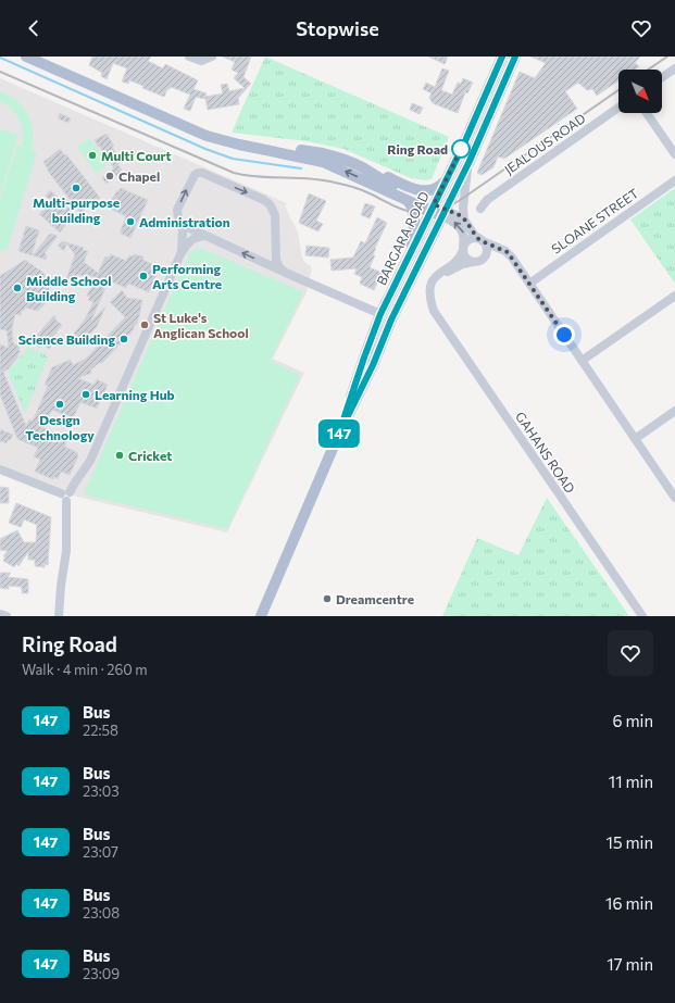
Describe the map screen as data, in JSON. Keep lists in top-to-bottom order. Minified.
{"streets":{"main road":["BARGARA ROAD"],"street":["JEALOUS ROAD","SLOANE STREET","GAHANS ROAD"]},"places":["Ring Road","Multi Court","Chapel","Multi-purpose building","Administration","Performing Arts Centre","Middle School Building","St Luke's Anglican School","Science Building","Learning Hub","Design Technology","Cricket","Dreamcentre"],"lines":["bus line 147"],"north":"bottom right","page":{"header":"Stopwise","on_map":"147","heading":["Ring Road","Walk · 4 min · 260 m"],"list":[{"mark":"147","name":"Bus","note":"22:58","value":"6 min"},{"mark":"147","name":"Bus","note":"23:03","value":"11 min"},{"mark":"147","name":"Bus","note":"23:07","value":"15 min"},{"mark":"147","name":"Bus","note":"23:08","value":"16 min"},{"mark":"147","name":"Bus","note":"23:09","value":"17 min"}]}}
